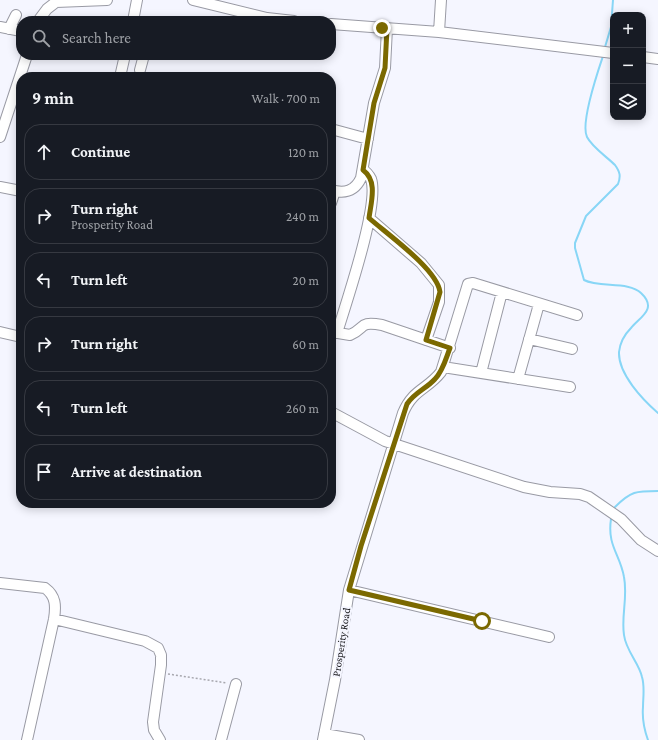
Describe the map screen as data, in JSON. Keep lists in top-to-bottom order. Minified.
{"streets":{"street":["Prosperity Road"]},"page":{"map_buttons":["+","−"],"search":"Search here","heading":["9 min","Walk · 700 m"],"list":[["Continue","120 m"],["Turn right","Prosperity Road","240 m"],["Turn left","20 m"],["Turn right","60 m"],["Turn left","260 m"],"Arrive at destination"]}}
